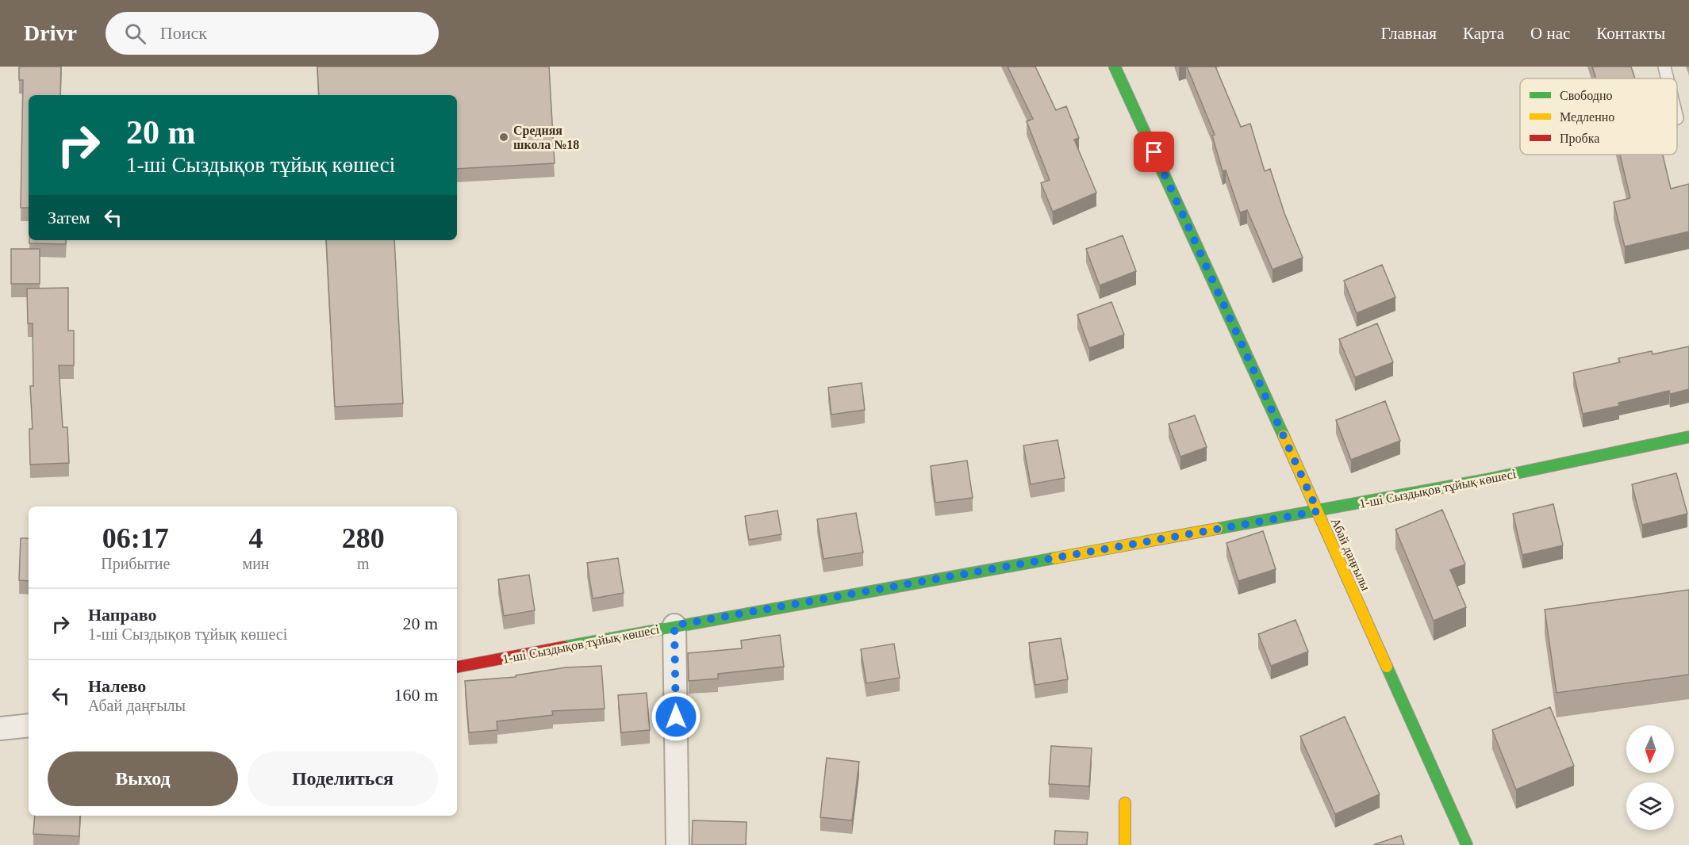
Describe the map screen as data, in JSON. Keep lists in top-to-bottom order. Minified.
{"streets":{"street":["1-ші Сыздықов тұйық көшесі","Абай даңғылы"]},"crossings":[["1-ші Сыздықов тұйық көшесі","Абай даңғылы"]],"places":["Средняя школа №18"],"legend":["Свободно","Медленно","Пробка"],"north":"bottom","page":{"header":"Drivr","search":"Поиск","nav":["Главная","Карта","О нас","Контакты"],"turn":["20 m","1-ші Сыздықов тұйық көшесі"],"then":"Затем","eta":["06:17","Прибытие","4","мин","280","m"],"list":[{"name":"Направо","note":"1-ші Сыздықов тұйық көшесі","value":"20 m"},{"name":"Налево","note":"Абай даңғылы","value":"160 m"}],"buttons":["Выход","Поделиться"]}}
